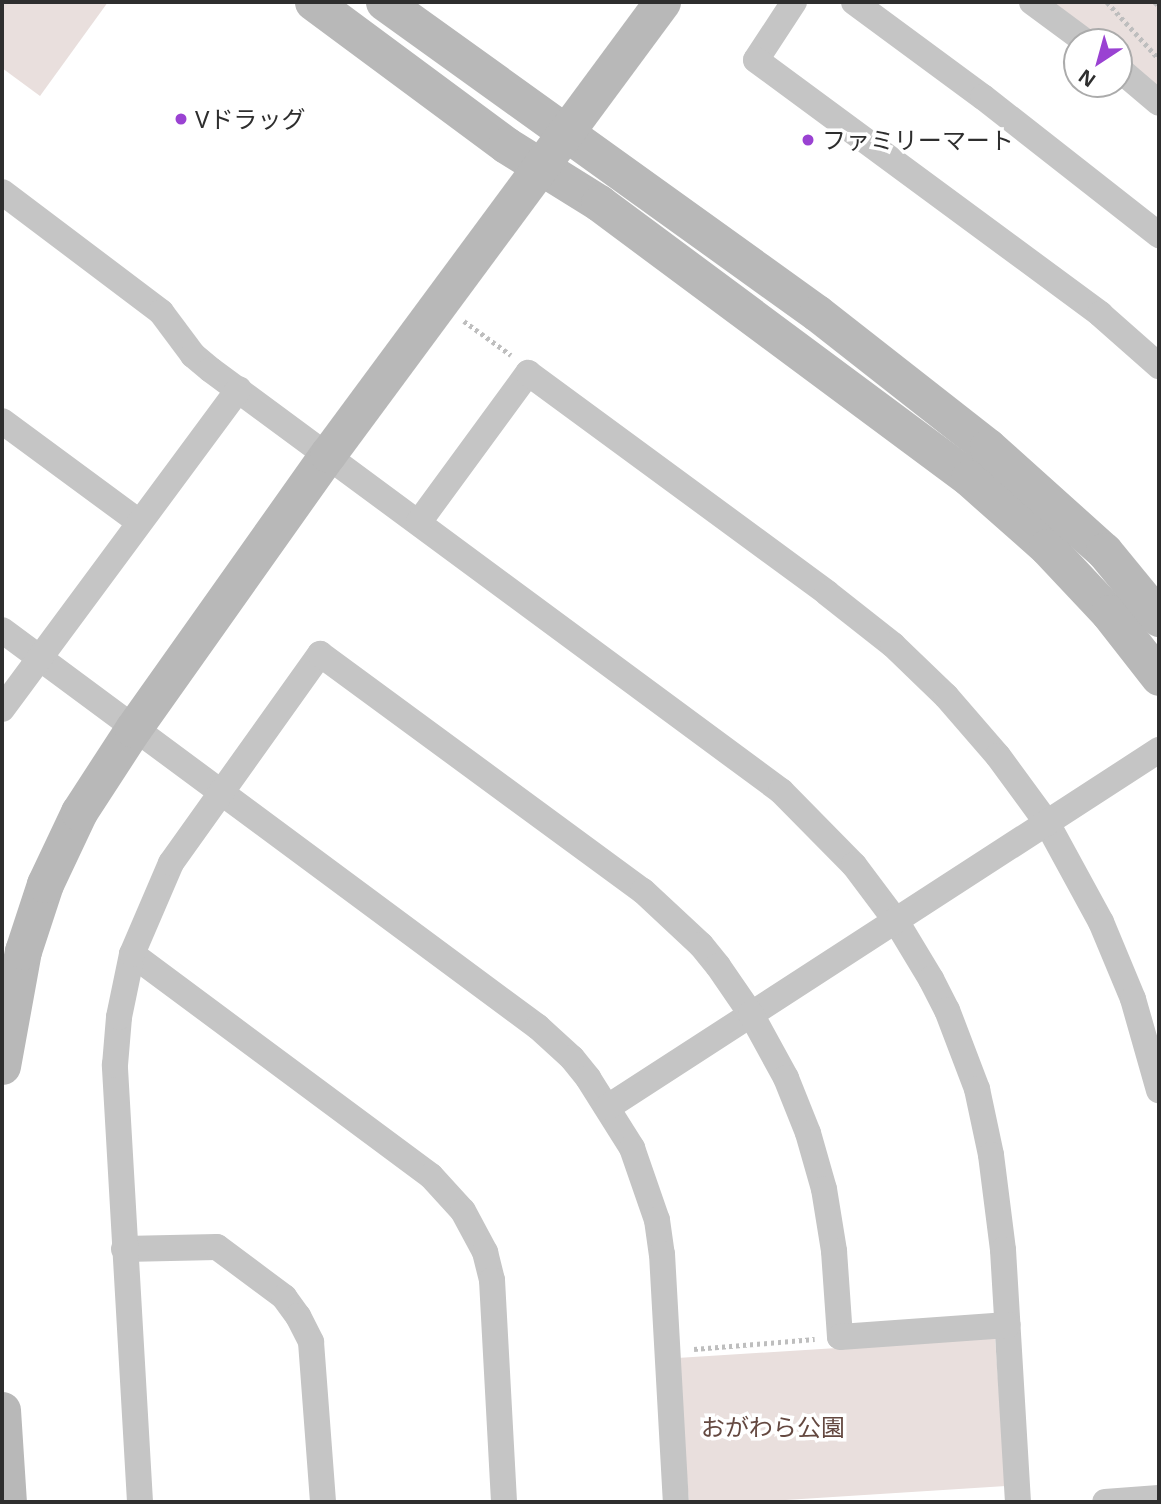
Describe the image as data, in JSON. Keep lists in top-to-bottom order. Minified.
{"parks":["おがわら公園"],"places":["Vドラッグ","ファミリーマート"],"north":"bottom left"}
